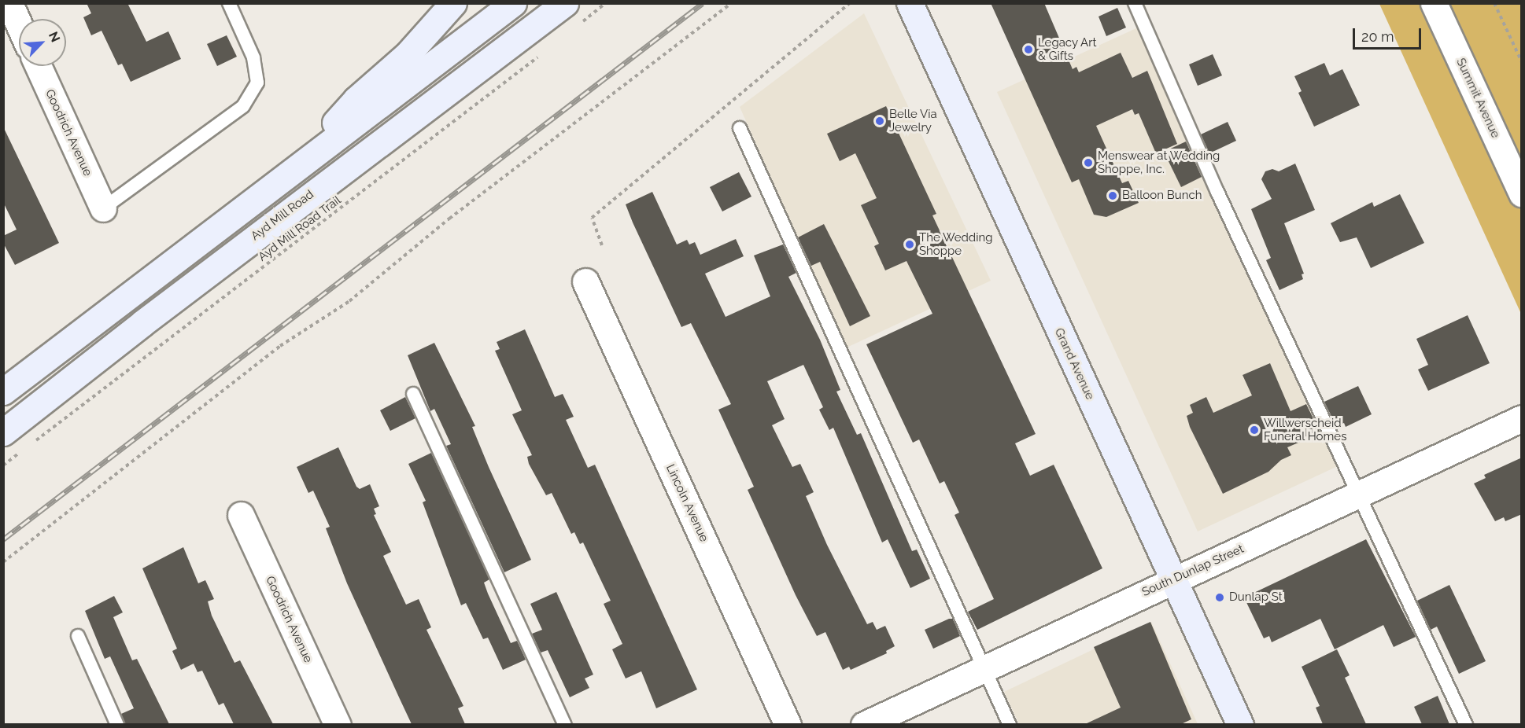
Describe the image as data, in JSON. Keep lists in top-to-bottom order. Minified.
{"streets":{"main road":["Ayd Mill Road","Grand Avenue"],"street":["Summit Avenue","Goodrich Avenue","Lincoln Avenue","South Dunlap Street"],"path":["Ayd Mill Road Trail"]},"crossings":[["Grand Avenue","South Dunlap Street"]],"places":["Legacy Art & Gifts","Belle Via Jewelry","Menswear at Wedding Shoppe, Inc.","Balloon Bunch","The Wedding Shoppe","Willwerscheid Funeral Homes","Dunlap St"],"scale_bar":"20 m","north":"top right"}
